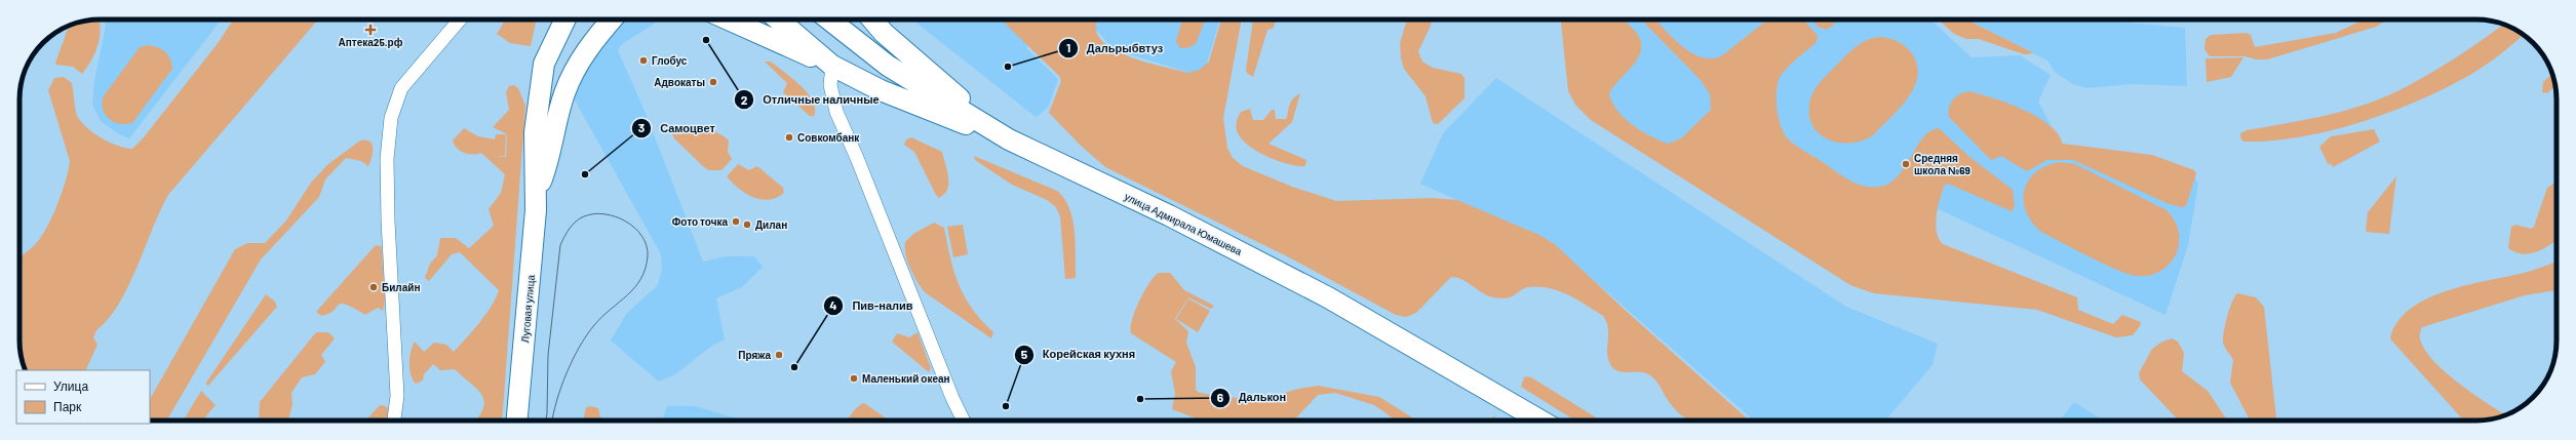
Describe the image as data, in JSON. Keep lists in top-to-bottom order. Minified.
{"streets":{"main road":["улица Адмирала Юмашева","Луговая улица"]},"places":{"health":["Аптека25.рф"],"other":["Отличные наличные","Глобус","Дальрыбвтуз","Адвокаты","Совкомбанк","Средняя школа №69","Самоцвет","Фото точка","Дилан","Билайн","Пряжа","Пив-налив","Маленький океан","Далькон","Корейская кухня"]},"legend":["Улица","Парк"]}
